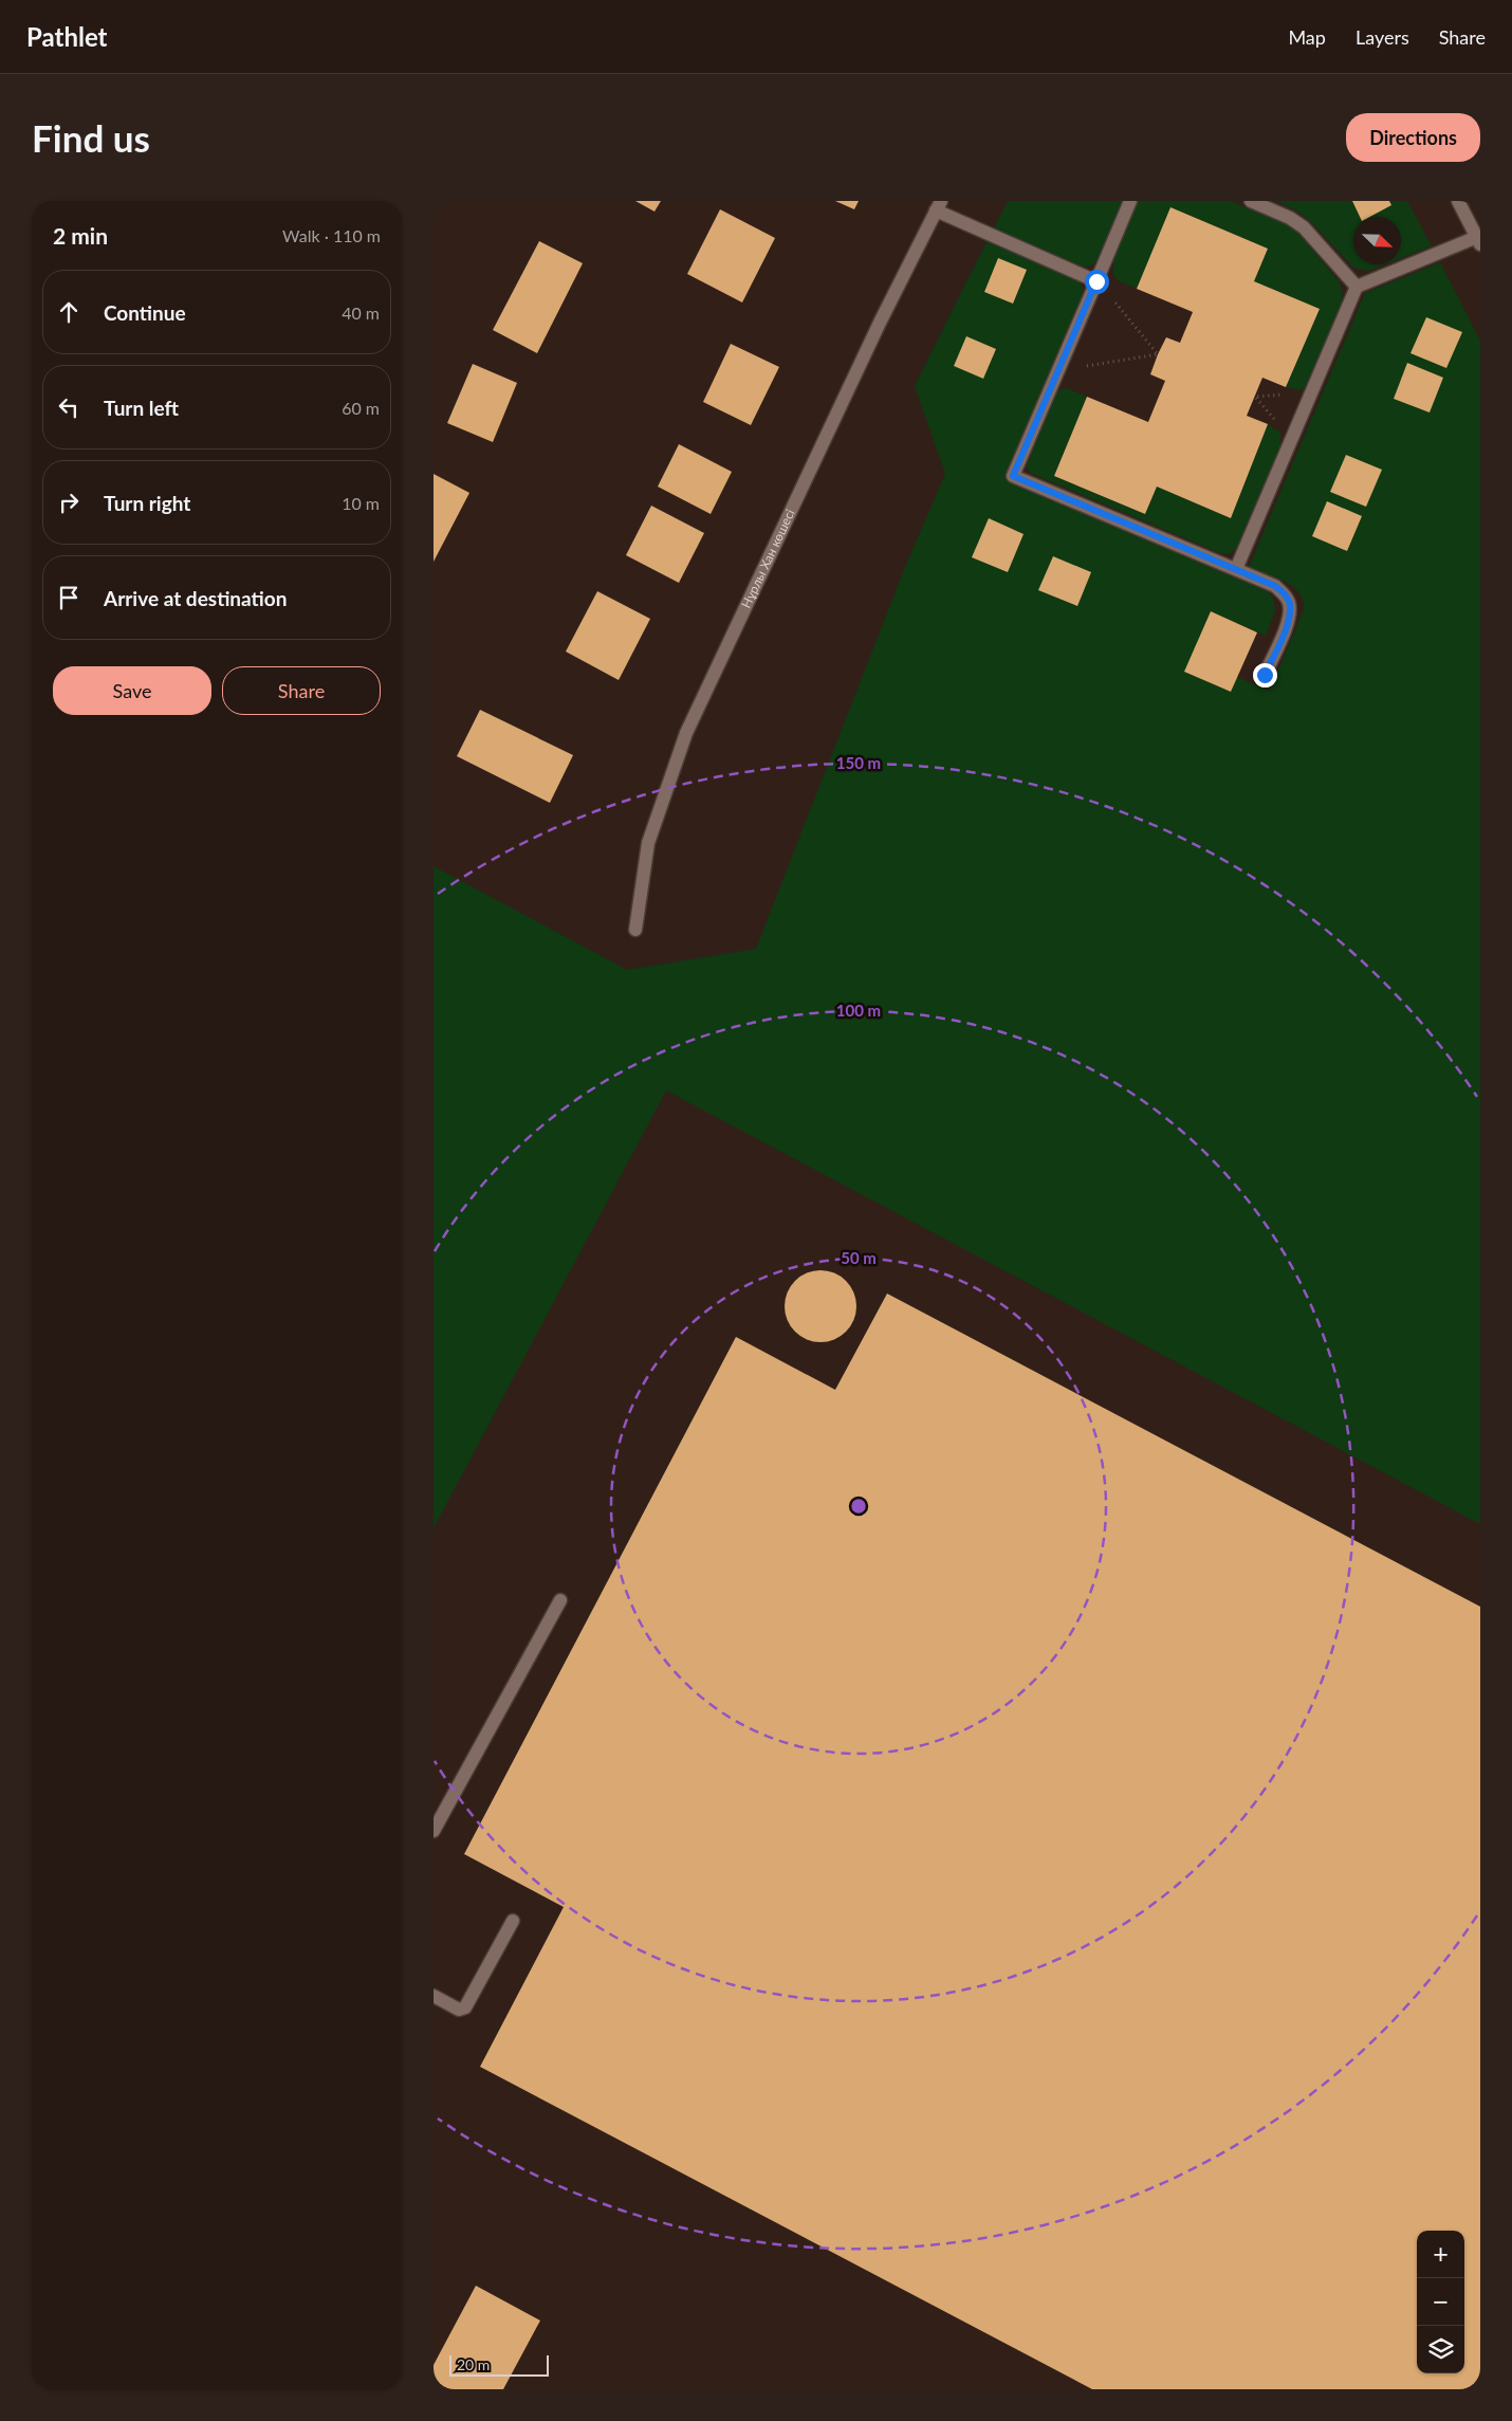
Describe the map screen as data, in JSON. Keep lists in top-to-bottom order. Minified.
{"streets":{"street":["Нұрлы Хан көшесі"]},"scale_bar":"20 m","north":"bottom right","page":{"header":"Pathlet","nav":["Map","Layers","Share"],"buttons":["Directions",["Save","Share"]],"title":"Find us","heading":["2 min","Walk · 110 m"],"list":[["Continue","40 m"],["Turn left","60 m"],["Turn right","10 m"],"Arrive at destination"],"map_buttons":["+","−"],"scale":"20 m"},"rings":["150 m","100 m","50 m"]}
